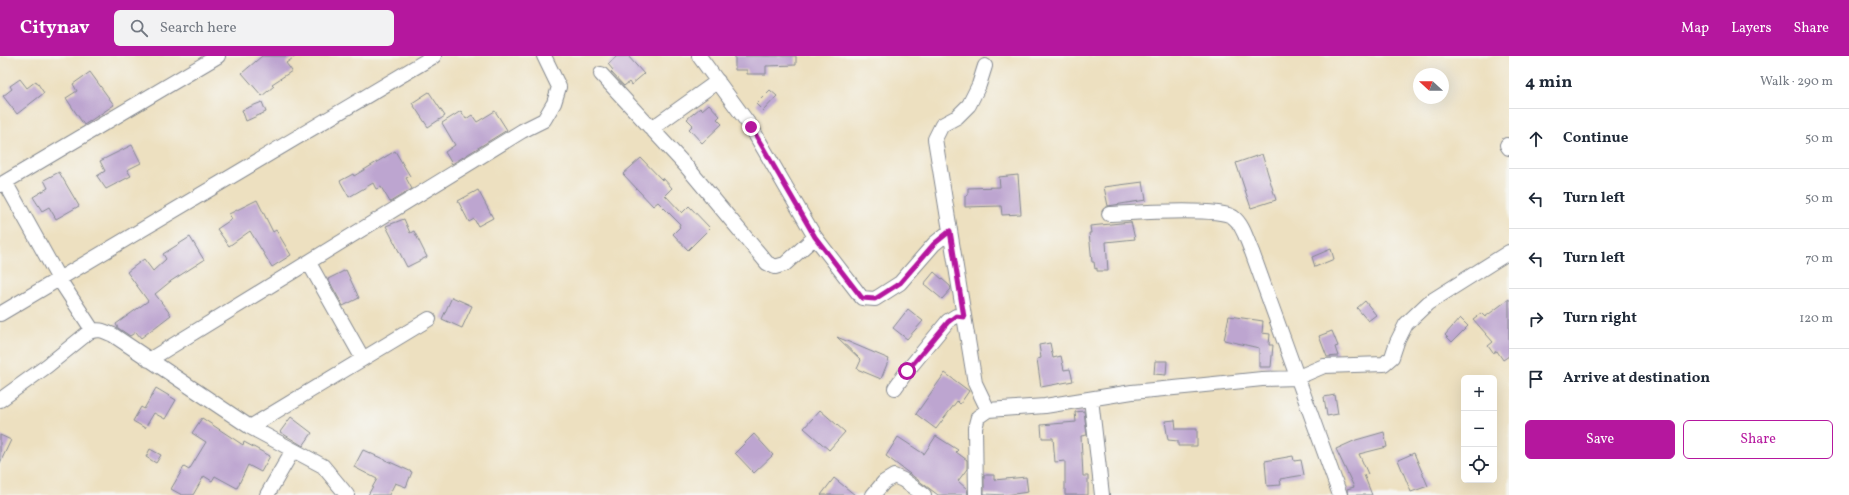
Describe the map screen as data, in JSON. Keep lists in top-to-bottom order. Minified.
{"north":"left","page":{"header":"Citynav","search":"Search here","nav":["Map","Layers","Share"],"heading":["4 min","Walk · 290 m"],"list":[["Continue","50 m"],["Turn left","50 m"],["Turn left","70 m"],["Turn right","120 m"],"Arrive at destination"],"map_buttons":["+","−"],"buttons":["Save","Share"]}}
